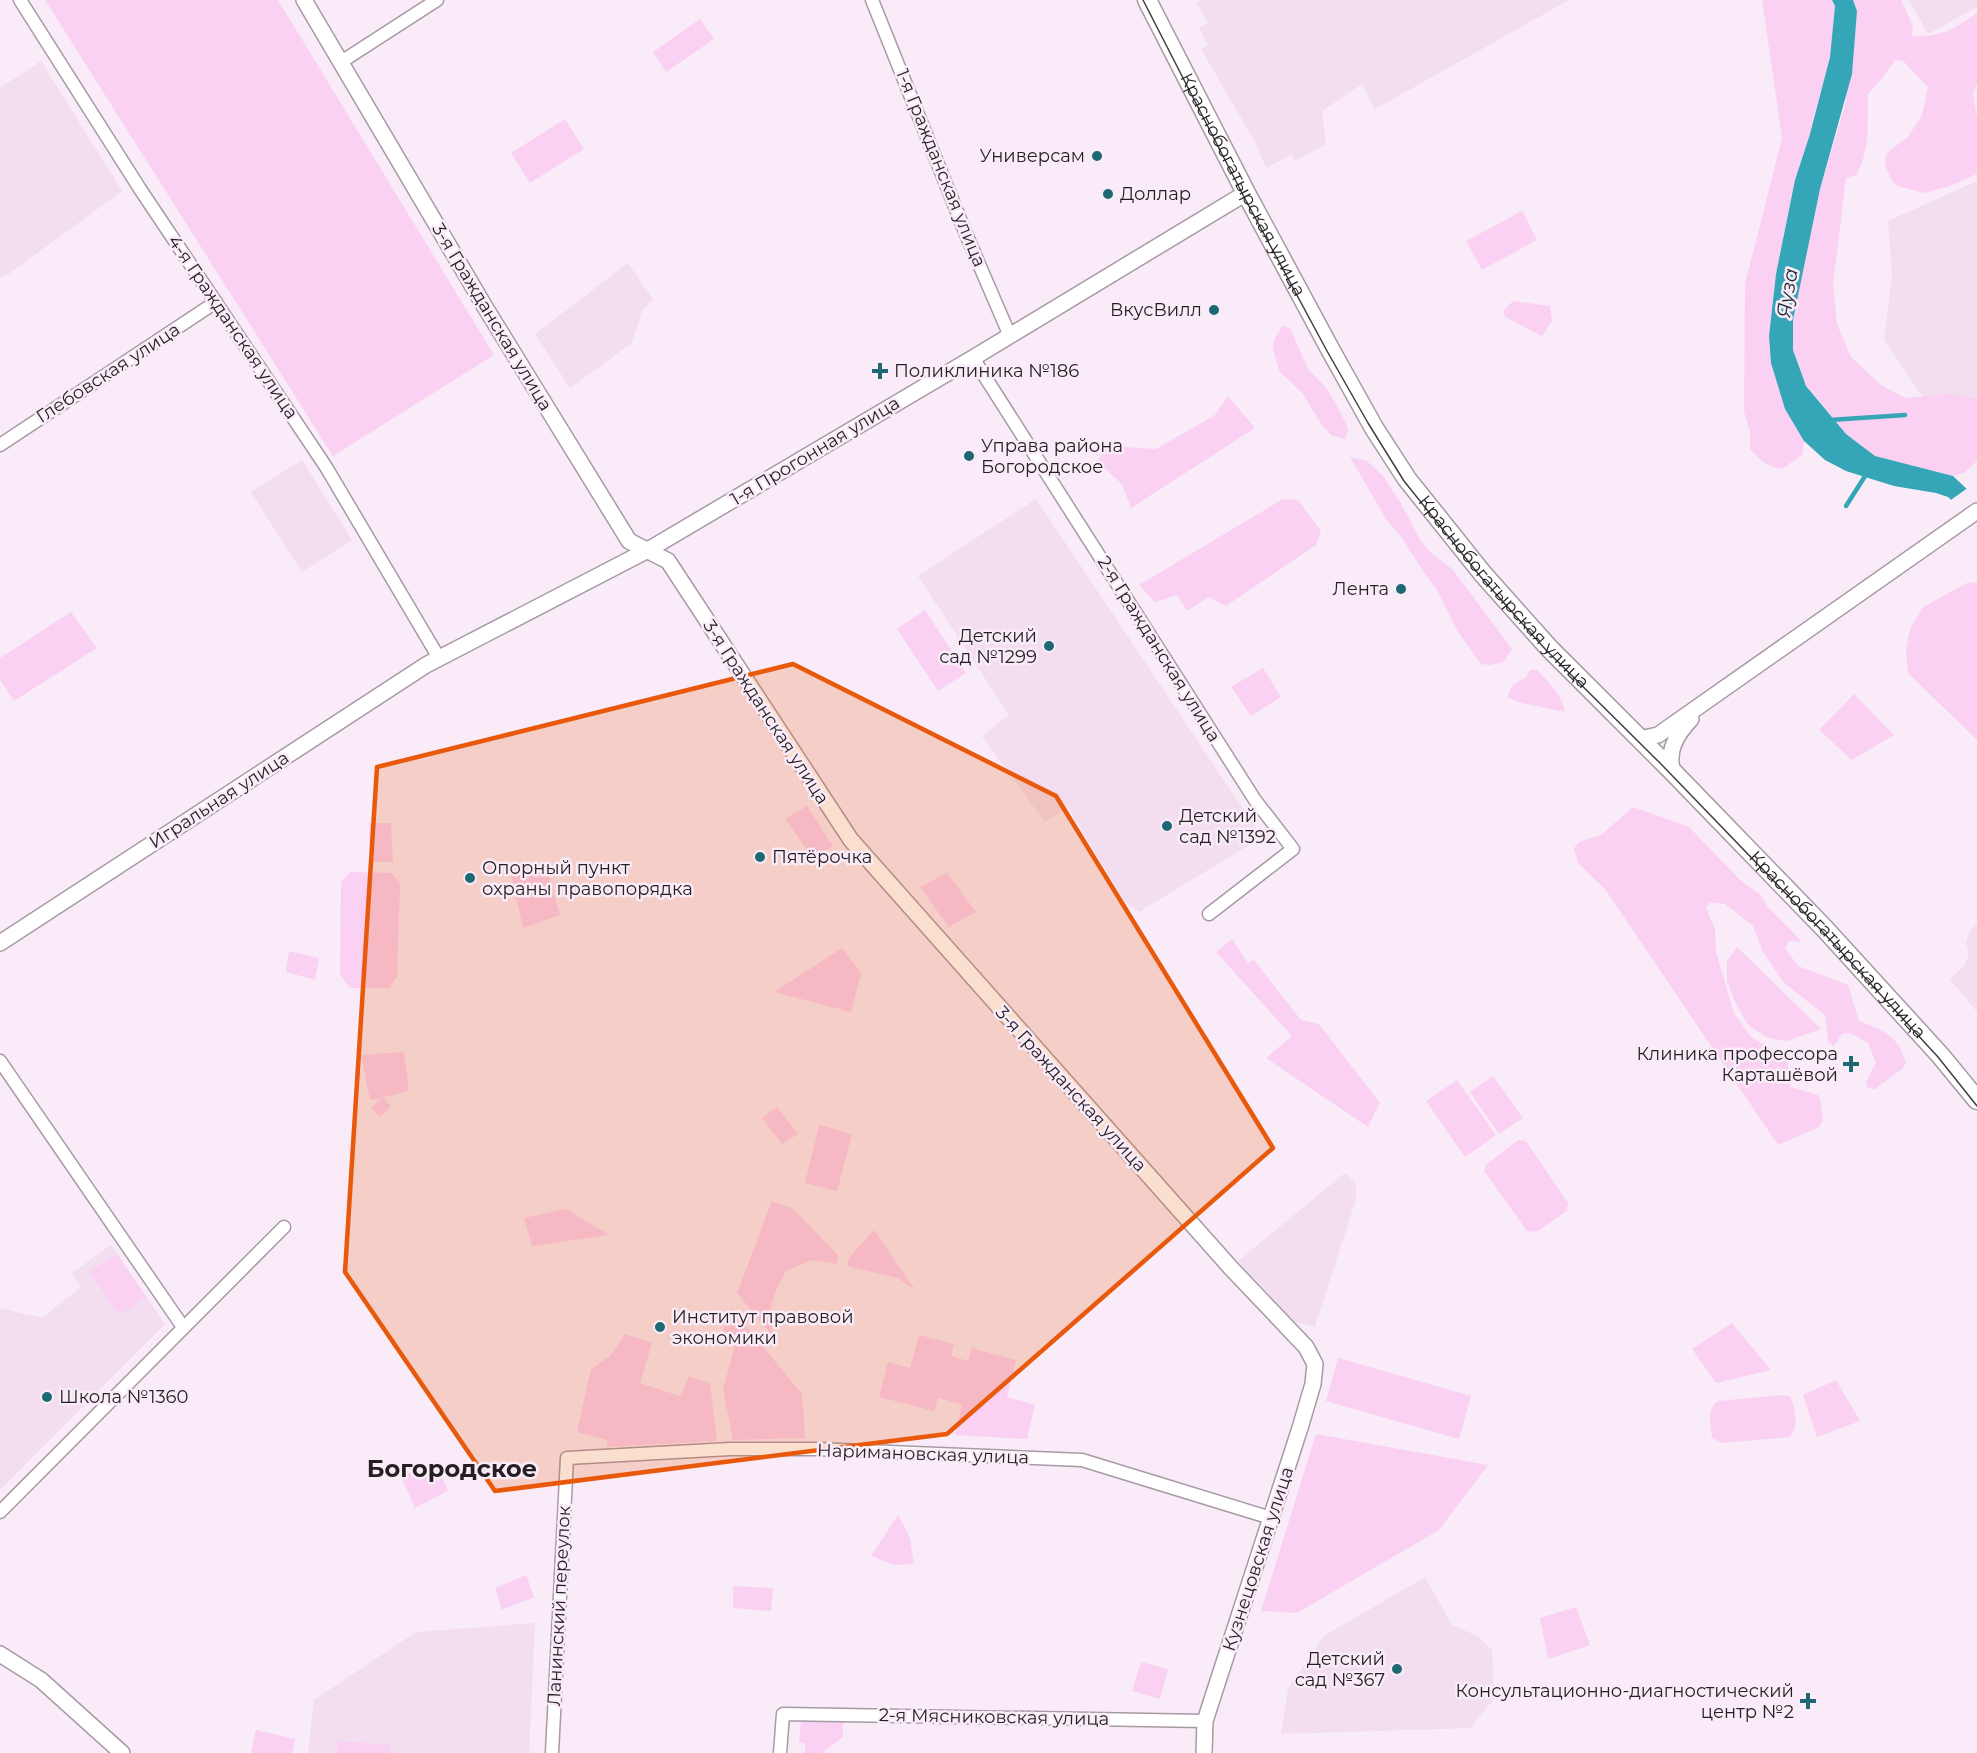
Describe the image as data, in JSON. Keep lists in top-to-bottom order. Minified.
{"streets":{"main road":["Краснобогатырская улица"],"street":["1-я Гражданская улица","3-я Гражданская улица","4-я Гражданская улица","Глебовская улица","1-я Прогонная улица","2-я Гражданская улица","Игральная улица","Наримановская улица","Кузнецовская улица","Ланинский переулок","2-я Мясниковская улица"]},"crossings":[["1-я Гражданская улица","1-я Прогонная улица"],["Краснобогатырская улица","1-я Прогонная улица"],["3-я Гражданская улица","1-я Прогонная улица"],["3-я Гражданская улица","Кузнецовская улица"],["4-я Гражданская улица","Глебовская улица"],["4-я Гражданская улица","1-я Прогонная улица"],["4-я Гражданская улица","Игральная улица"],["1-я Прогонная улица","2-я Гражданская улица"],["1-я Прогонная улица","Игральная улица"],["Наримановская улица","Кузнецовская улица"],["Наримановская улица","Ланинский переулок"],["Кузнецовская улица","2-я Мясниковская улица"]],"districts":["Богородское"],"water":["Яуза"],"places":{"other":["Универсам","Доллар","ВкусВилл","Управа района Богородское","Лента","Детский сад №1299","Детский сад №1392","Пятёрочка","Опорный пункт охраны правопорядка","Институт правовой экономики","Школа №1360","Детский сад №367"],"health":["Поликлиника №186","Клиника профессора Карташёвой","Консультационно-диагностический центр №2"]}}
